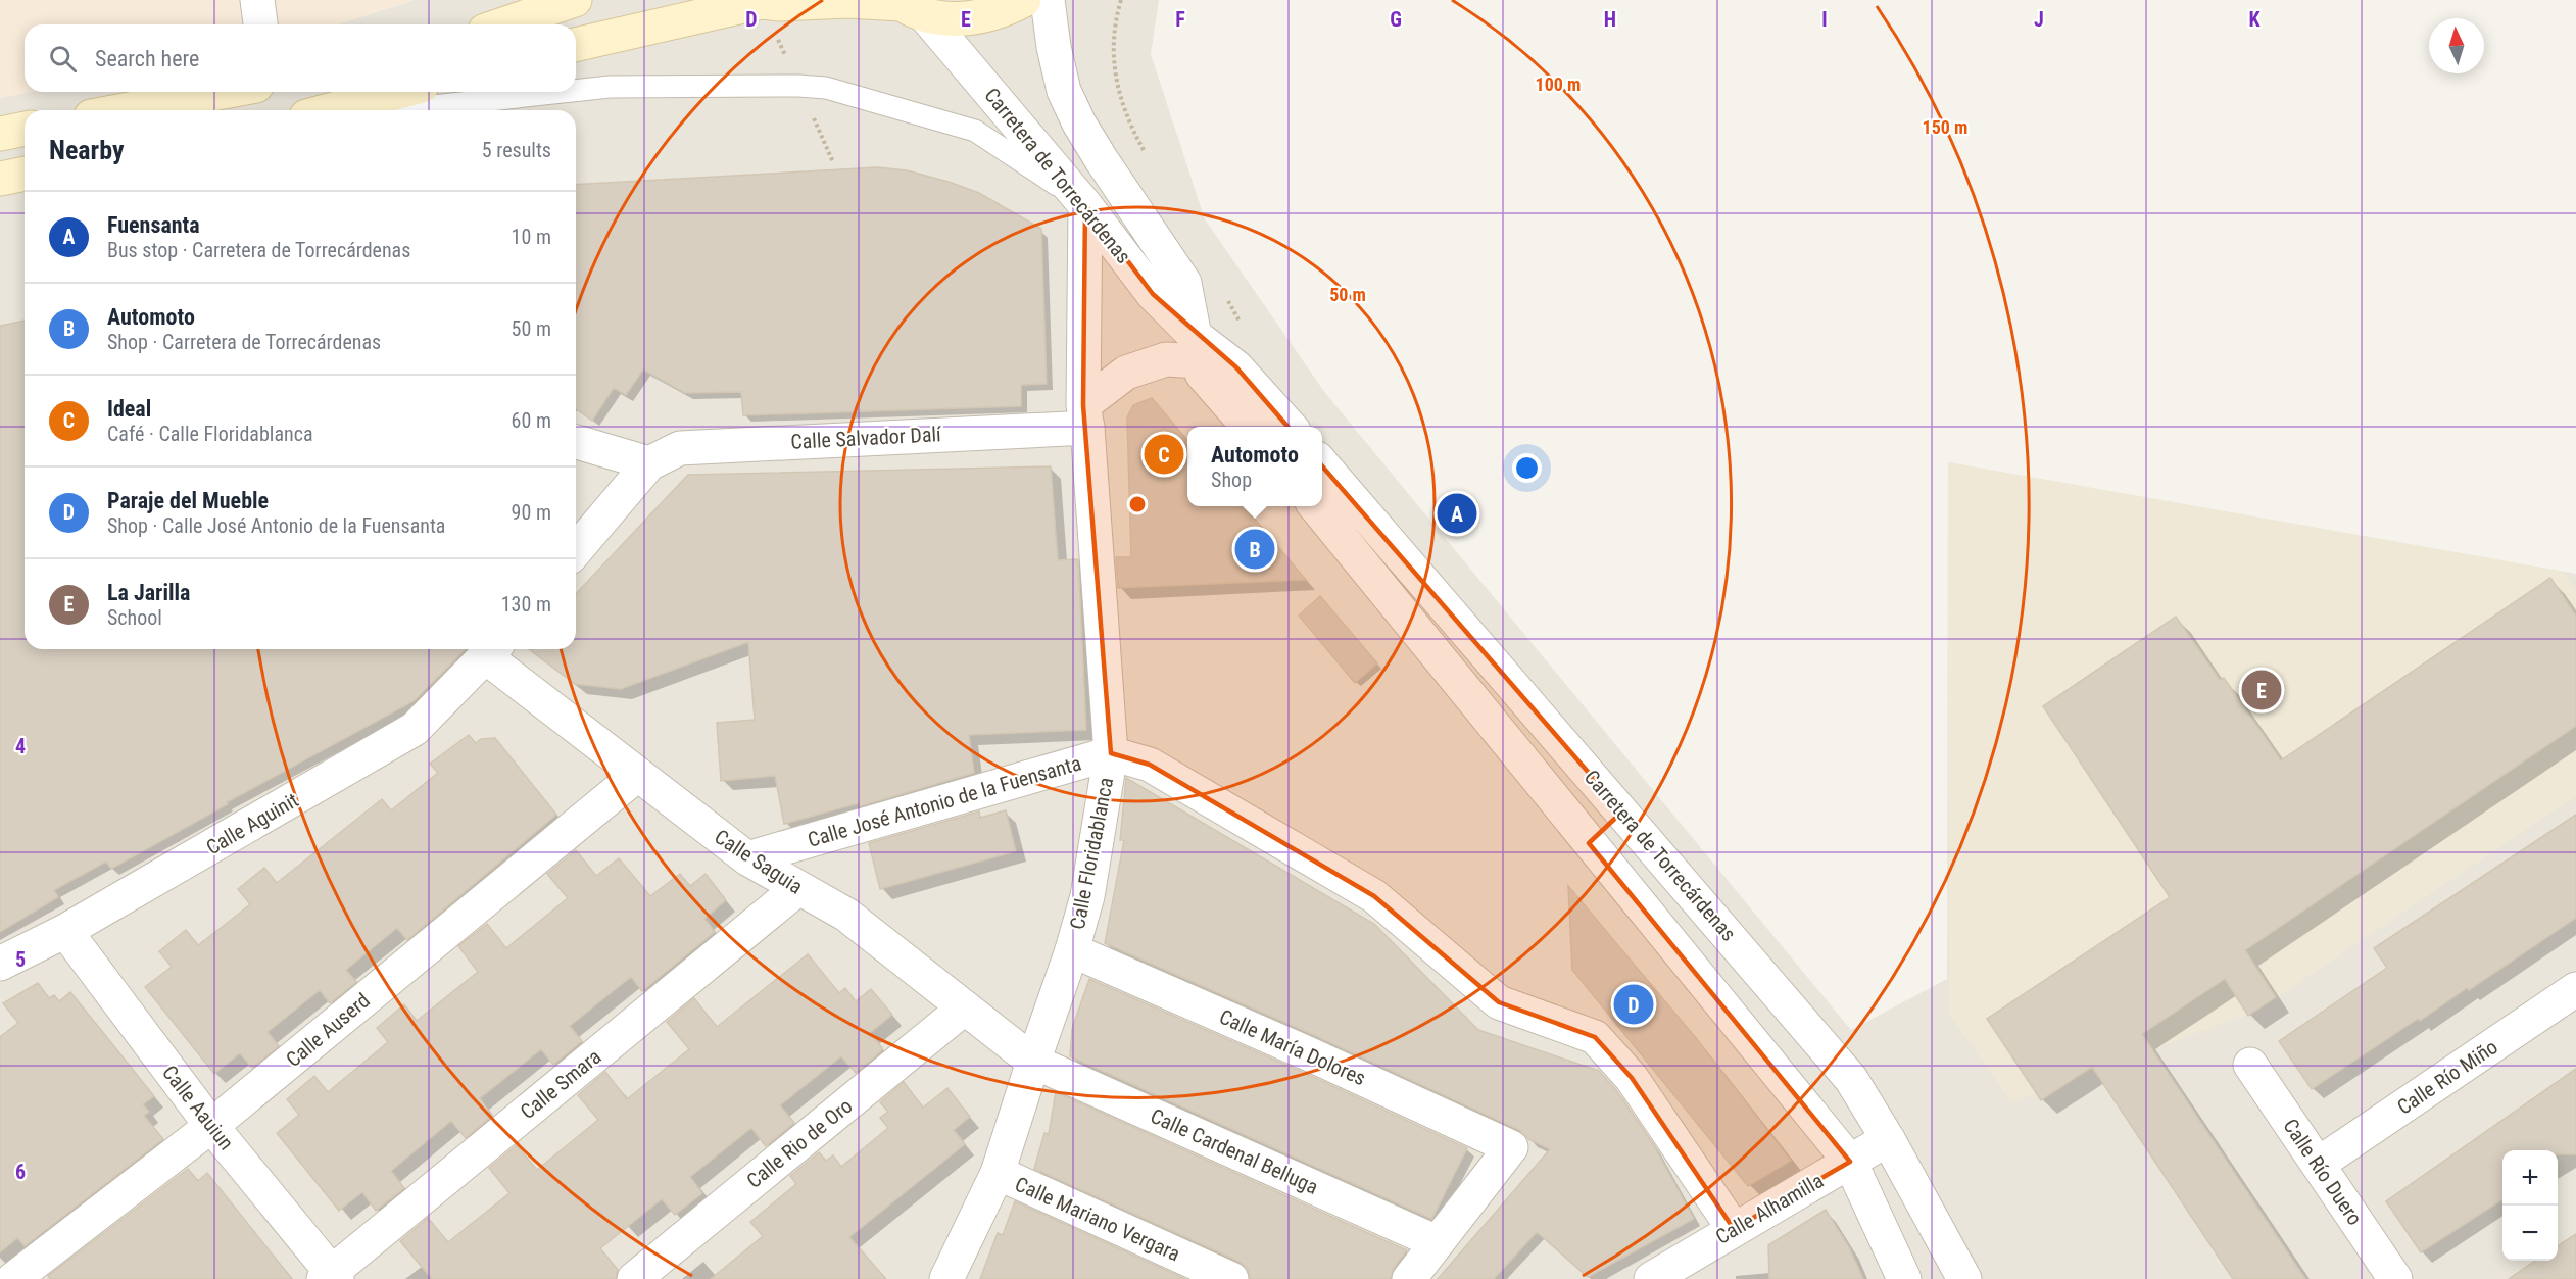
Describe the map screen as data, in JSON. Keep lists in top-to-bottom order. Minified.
{"streets":{"street":["Carretera de Torrecárdenas","Calle Salvador Dalí","Calle José Antonio de la Fuensanta","Calle Aguinit","Calle Floridablanca","Calle Saguia","Calle Auserd","Calle María Dolores","Calle Río Miño","Calle Smara","Calle Aauiun","Calle Rio de Oro","Calle Cardenal Belluga","Calle Río Duero","Calle Alhamilla","Calle Mariano Vergara"]},"crossings":[["Carretera de Torrecárdenas","Calle Floridablanca"],["Carretera de Torrecárdenas","Calle Alhamilla"],["Calle Salvador Dalí","Calle Floridablanca"],["Calle José Antonio de la Fuensanta","Calle Floridablanca"],["Calle José Antonio de la Fuensanta","Calle Saguia"],["Calle Aguinit","Calle Saguia"],["Calle Aguinit","Calle Aauiun"],["Calle Floridablanca","Calle Saguia"],["Calle Floridablanca","Calle María Dolores"],["Calle Floridablanca","Calle Cardenal Belluga"],["Calle Floridablanca","Calle Mariano Vergara"],["Calle Saguia","Calle Auserd"],["Calle Saguia","Calle Smara"],["Calle Saguia","Calle Rio de Oro"],["Calle Saguia","Calle Cardenal Belluga"],["Calle Auserd","Calle Aauiun"],["Calle María Dolores","Calle Cardenal Belluga"],["Calle Río Miño","Calle Río Duero"],["Calle Smara","Calle Aauiun"]],"north":"top","page":{"search":"Search here","heading":["Nearby","5 results"],"list":[{"mark":"A","name":"Fuensanta","note":"Bus stop · Carretera de Torrecárdenas","value":"10 m"},{"mark":"B","name":"Automoto","note":"Shop · Carretera de Torrecárdenas","value":"50 m"},{"mark":"C","name":"Ideal","note":"Café · Calle Floridablanca","value":"60 m"},{"mark":"D","name":"Paraje del Mueble","note":"Shop · Calle José Antonio de la Fuensanta","value":"90 m"},{"mark":"E","name":"La Jarilla","note":"School","value":"130 m"}],"popup":["Automoto","Shop"],"pins":["C","A","B","E","D"],"map_buttons":["+","−"]},"grid":{"columns":["D","E","F","G","H","I","J","K"],"rows":["4","5","6"]},"rings":["100 m","150 m","50 m"]}
